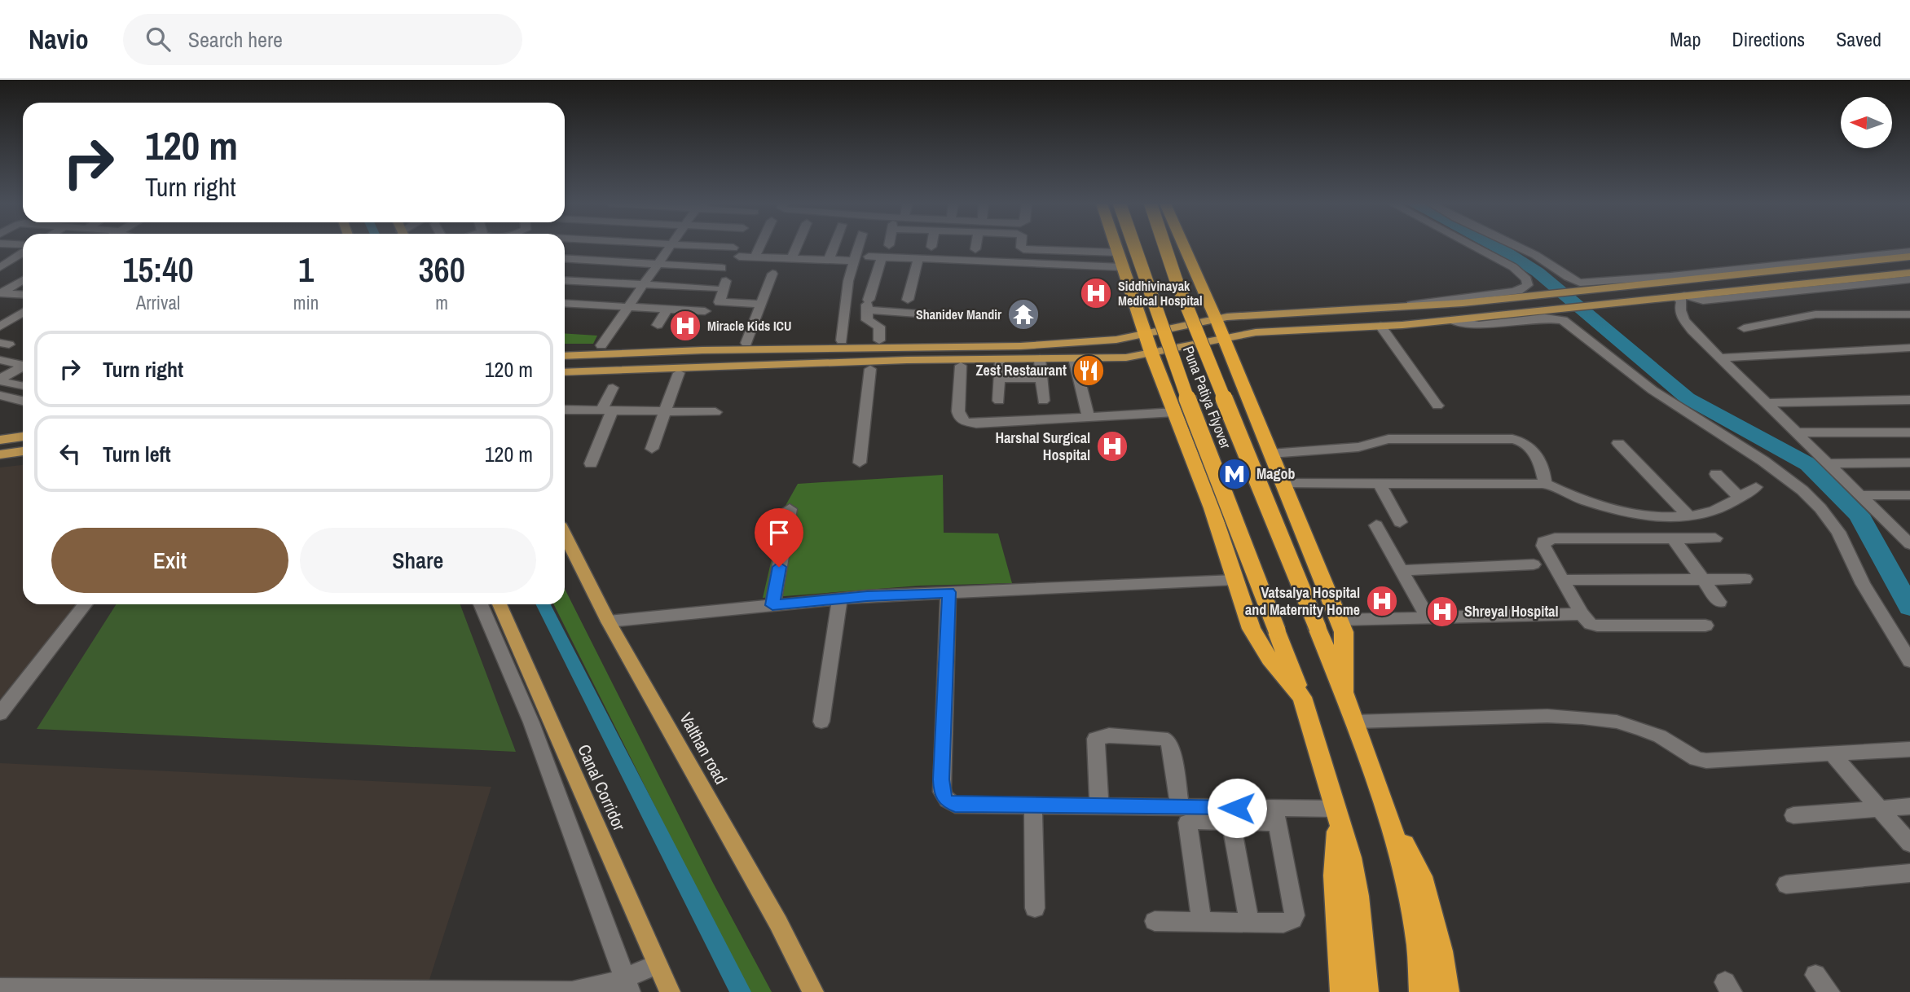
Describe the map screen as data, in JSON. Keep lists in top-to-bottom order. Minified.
{"streets":{"highway":["Puna Patiya Flyover"],"main road":["Valthan road","Canal Corridor"]},"places":{"hospital":["Siddhivinayak Medical Hospital","Miracle Kids ICU","Harshal Surgical Hospital","Vatsalya Hospital and Maternity Home","Shreyal Hospital"],"temple":["Shanidev Mandir"],"restaurant":["Zest Restaurant"],"metro station":["Magob"]},"north":"left","page":{"header":"Navio","search":"Search here","nav":["Map","Directions","Saved"],"turn":["120 m","Turn right"],"eta":["15:40","Arrival","1","min","360","m"],"list":[{"name":"Turn right","value":"120 m"},{"name":"Turn left","value":"120 m"}],"buttons":["Exit","Share"]}}
